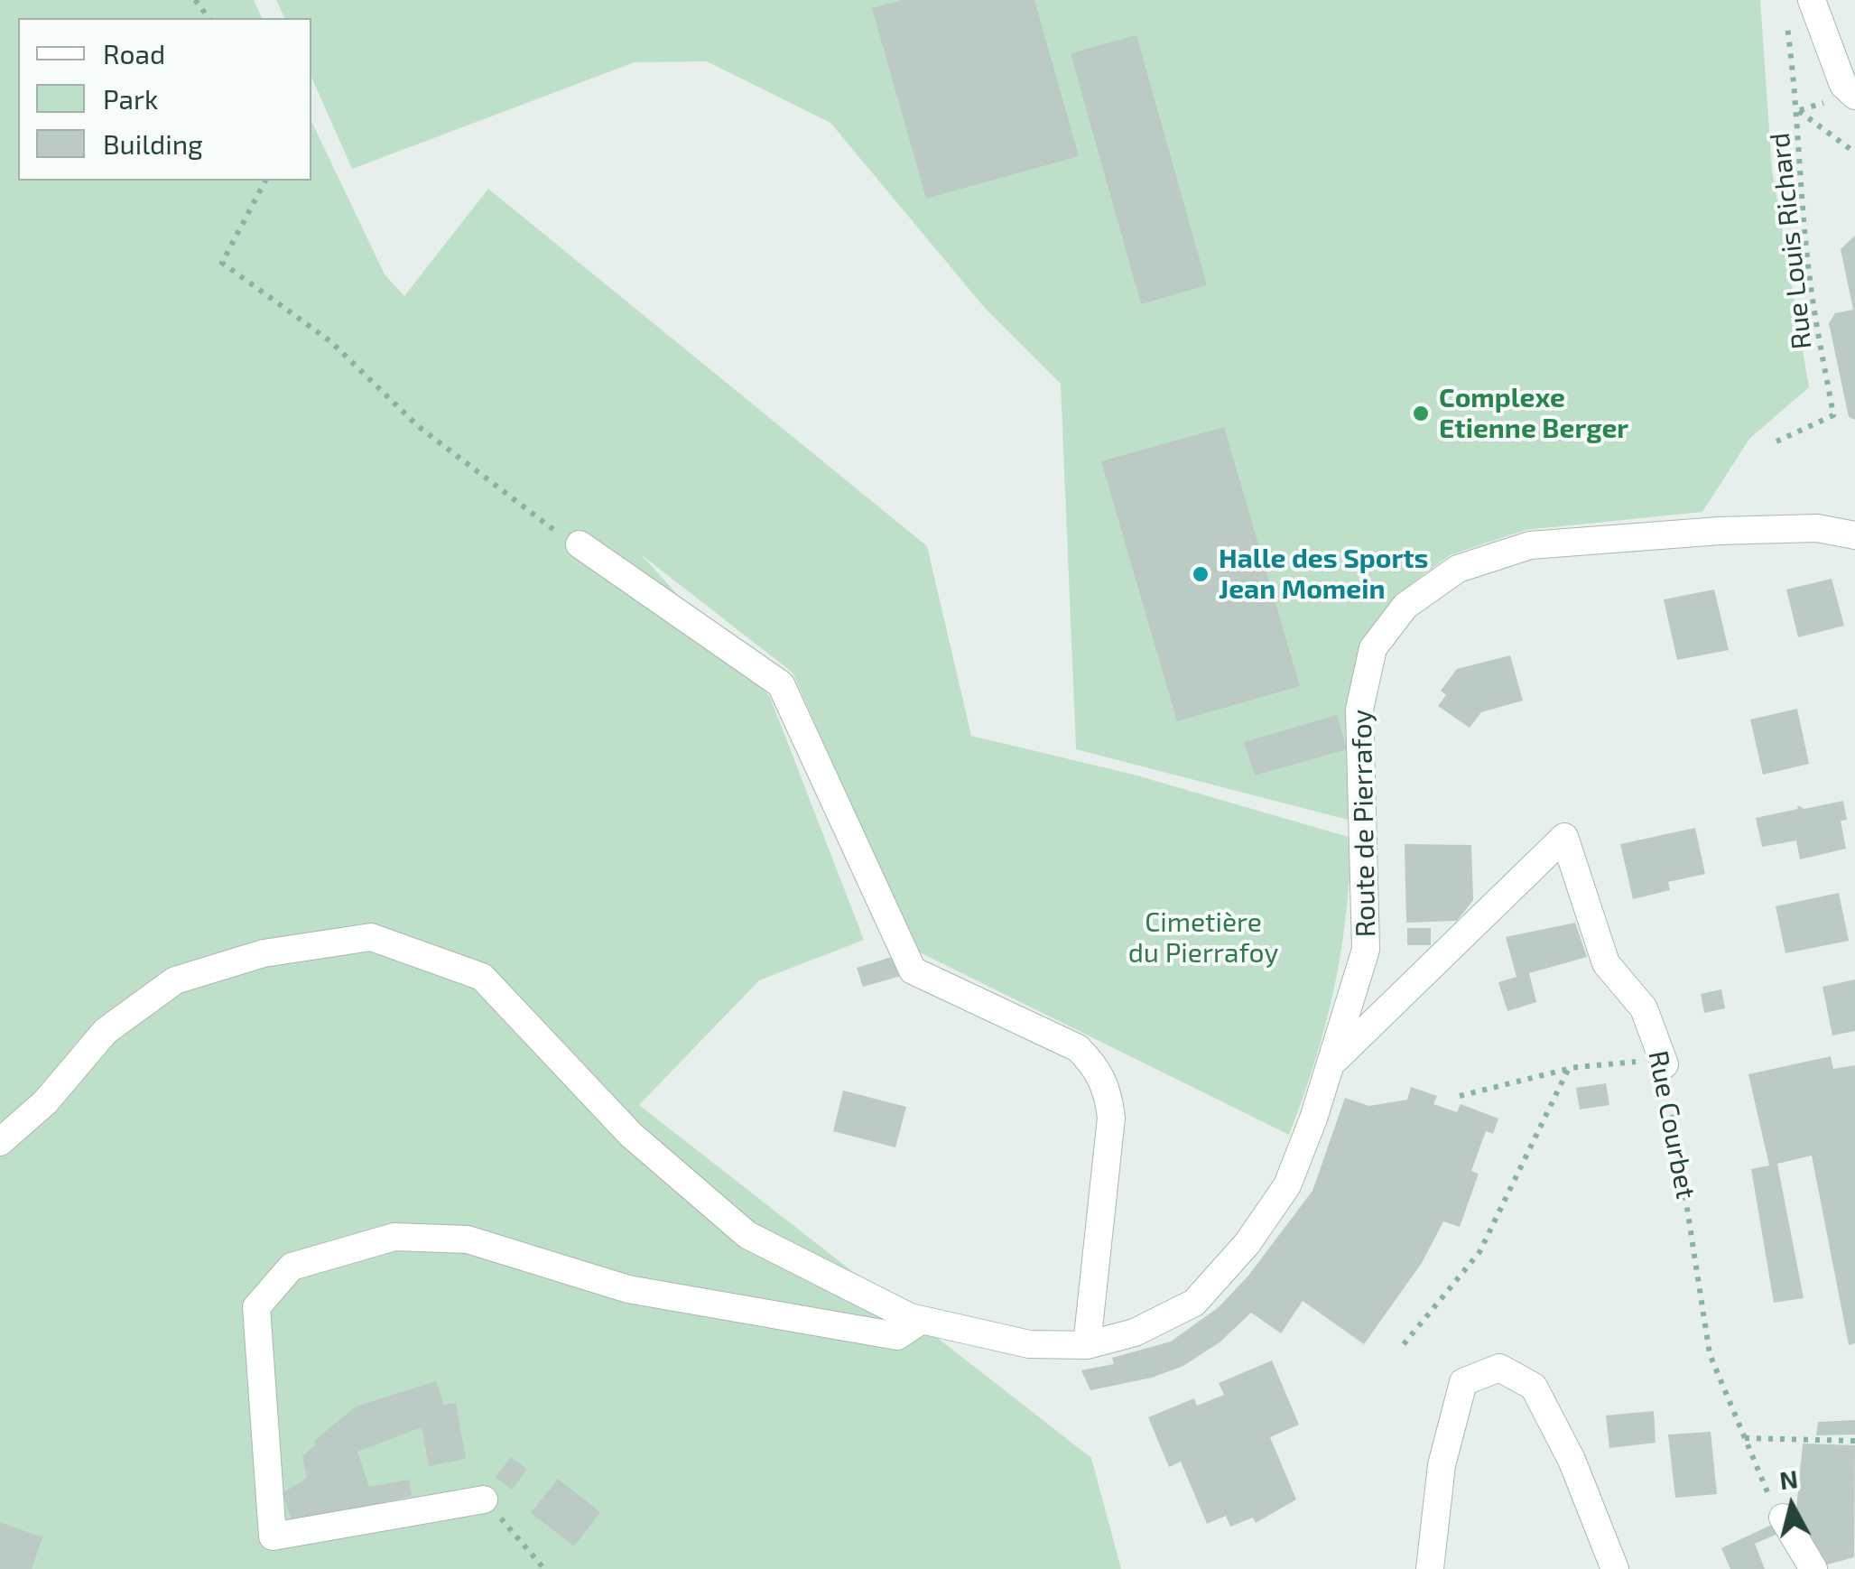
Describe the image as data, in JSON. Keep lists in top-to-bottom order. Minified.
{"streets":{"street":["Route de Pierrafoy","Rue Courbet"],"path":["Rue Louis Richard"]},"crossings":[["Route de Pierrafoy","Rue Courbet"]],"parks":["Cimetière du Pierrafoy"],"places":["Complexe Etienne Berger","Halle des Sports Jean Momein"],"legend":["Road","Park","Building"],"north":"top"}
